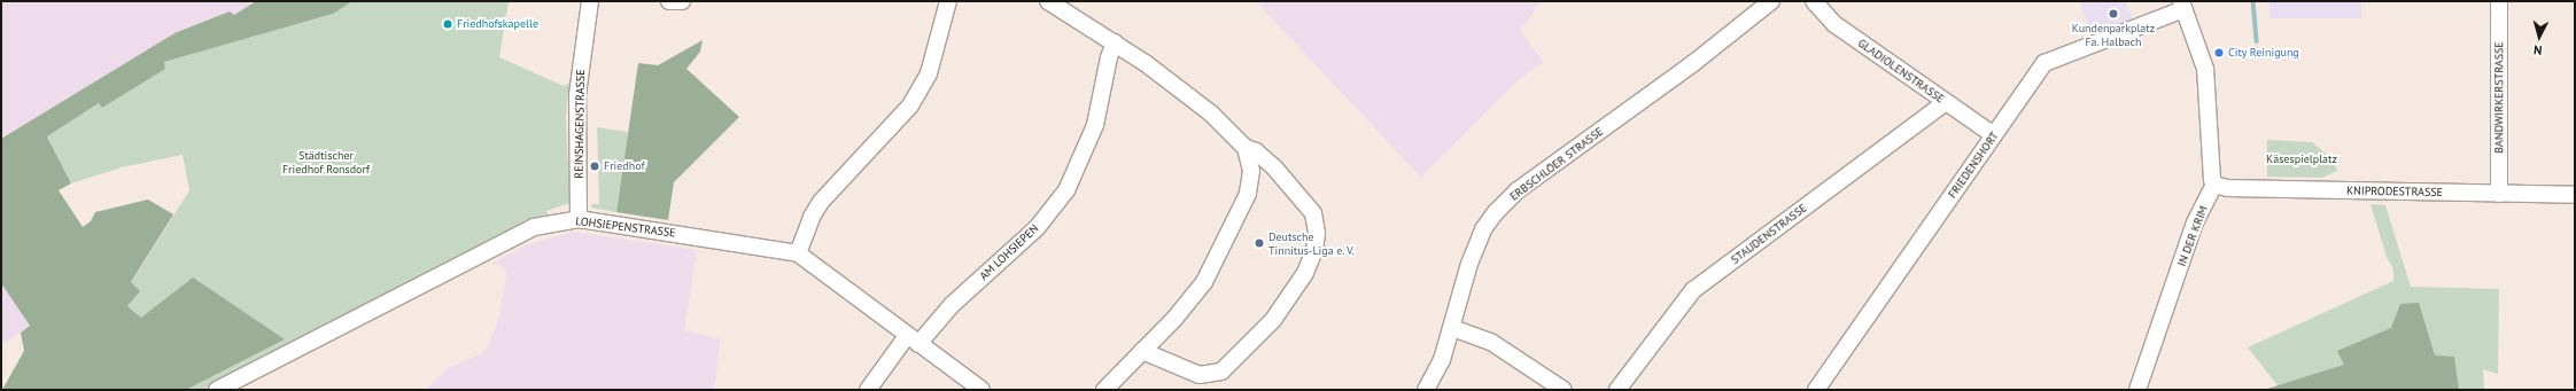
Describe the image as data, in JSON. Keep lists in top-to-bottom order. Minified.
{"streets":{"street":["GLADIOLENSTRASSE","BANDWIRKERSTRASSE","REINSHAGENSTRASSE","ERBSCHLÖER STRASSE","FRIEDENSHORT","KNIPRODESTRASSE","LOHSIEPENSTRASSE","STAUDENSTRASSE","IN DER KRIM","AM LOHSIEPEN"]},"crossings":[["GLADIOLENSTRASSE","FRIEDENSHORT"],["GLADIOLENSTRASSE","STAUDENSTRASSE"],["BANDWIRKERSTRASSE","KNIPRODESTRASSE"],["REINSHAGENSTRASSE","LOHSIEPENSTRASSE"],["KNIPRODESTRASSE","IN DER KRIM"],["LOHSIEPENSTRASSE","AM LOHSIEPEN"]],"parks":["Städtischer Friedhof Ronsdorf","Käsespielplatz"],"places":["Kundenparkplatz Fa. Halbach","Friedhofskapelle","City Reinigung","Friedhof","Deutsche Tinnitus-Liga e. V."],"north":"bottom"}
